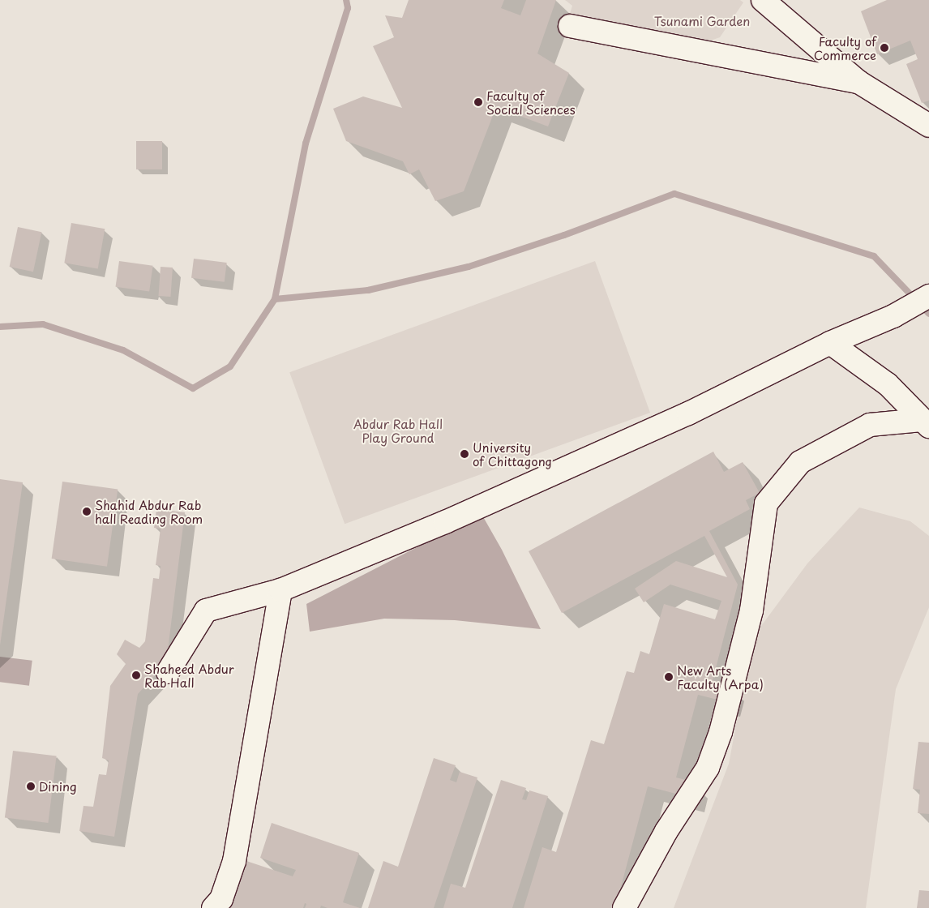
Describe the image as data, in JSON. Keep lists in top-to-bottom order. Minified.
{"parks":["Tsunami Garden","Abdur Rab Hall Play Ground"],"places":["Faculty of Commerce","Faculty of Social Sciences","University of Chittagong","Shahid Abdur Rab hall Reading Room","Shaheed Abdur Rab Hall","New Arts Faculty (Arpa)","Dining"]}
